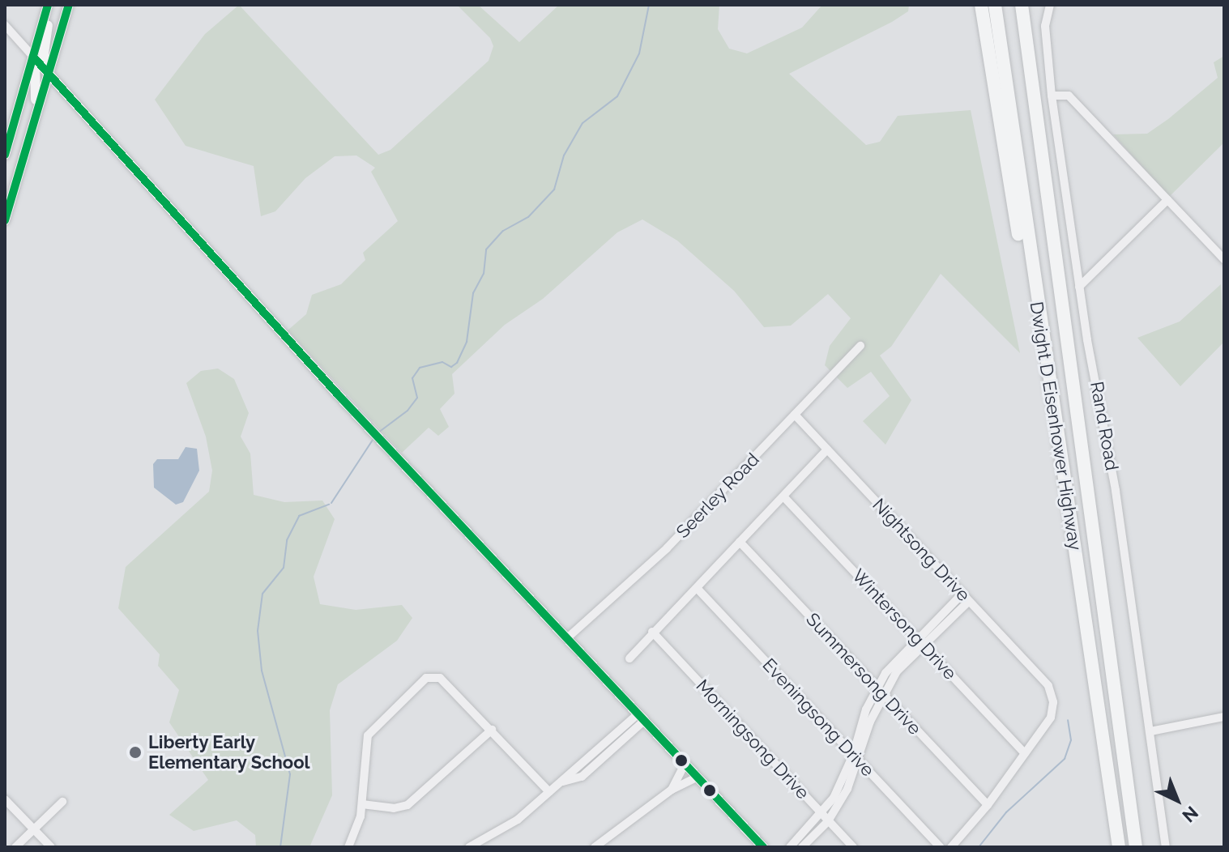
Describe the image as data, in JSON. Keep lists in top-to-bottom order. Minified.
{"streets":{"highway":["Dwight D Eisenhower Highway"],"street":["Rand Road","Seerley Road","Nightsong Drive","Wintersong Drive","Summersong Drive","Eveningsong Drive","Morningsong Drive"]},"crossings":[["Seerley Road","Nightsong Drive"],["Nightsong Drive","Wintersong Drive"]],"places":["Liberty Early Elementary School"],"north":"bottom right"}
